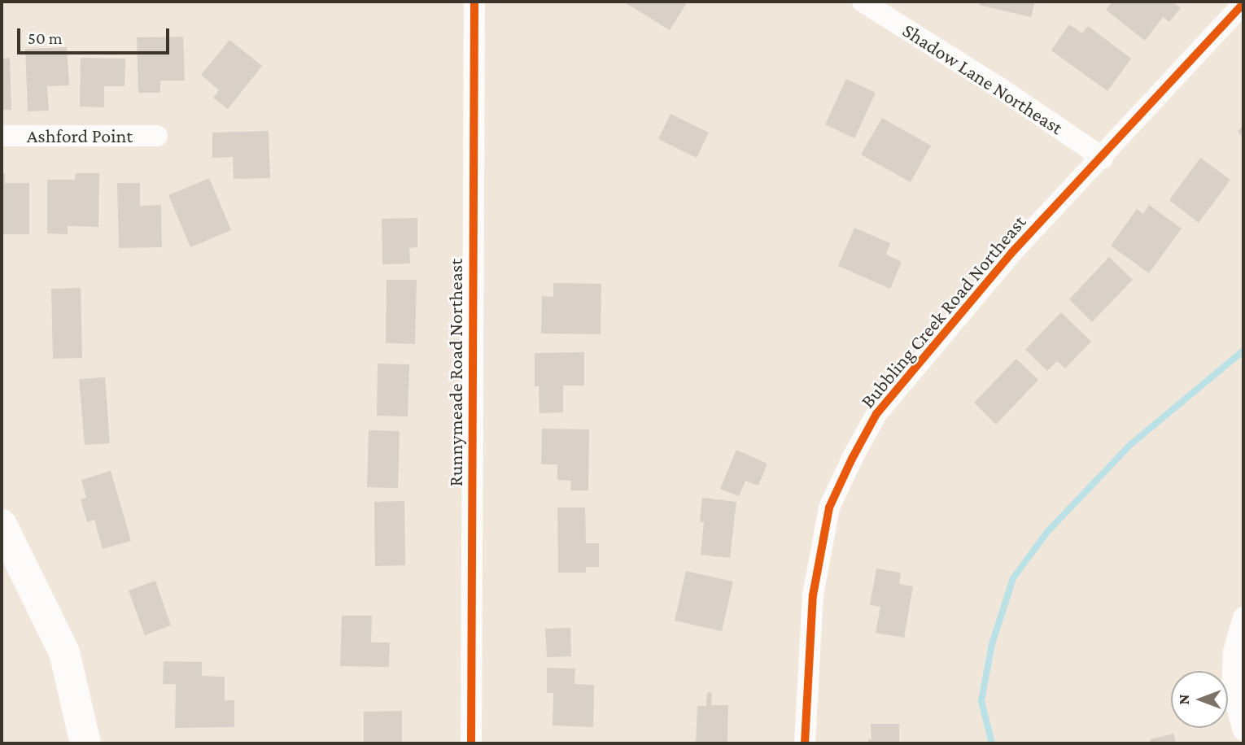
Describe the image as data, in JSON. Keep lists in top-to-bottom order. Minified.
{"streets":{"street":["Shadow Lane Northeast","Ashford Point","Bubbling Creek Road Northeast","Runnymeade Road Northeast"]},"crossings":[["Shadow Lane Northeast","Bubbling Creek Road Northeast"]],"scale_bar":"50 m","north":"left"}
